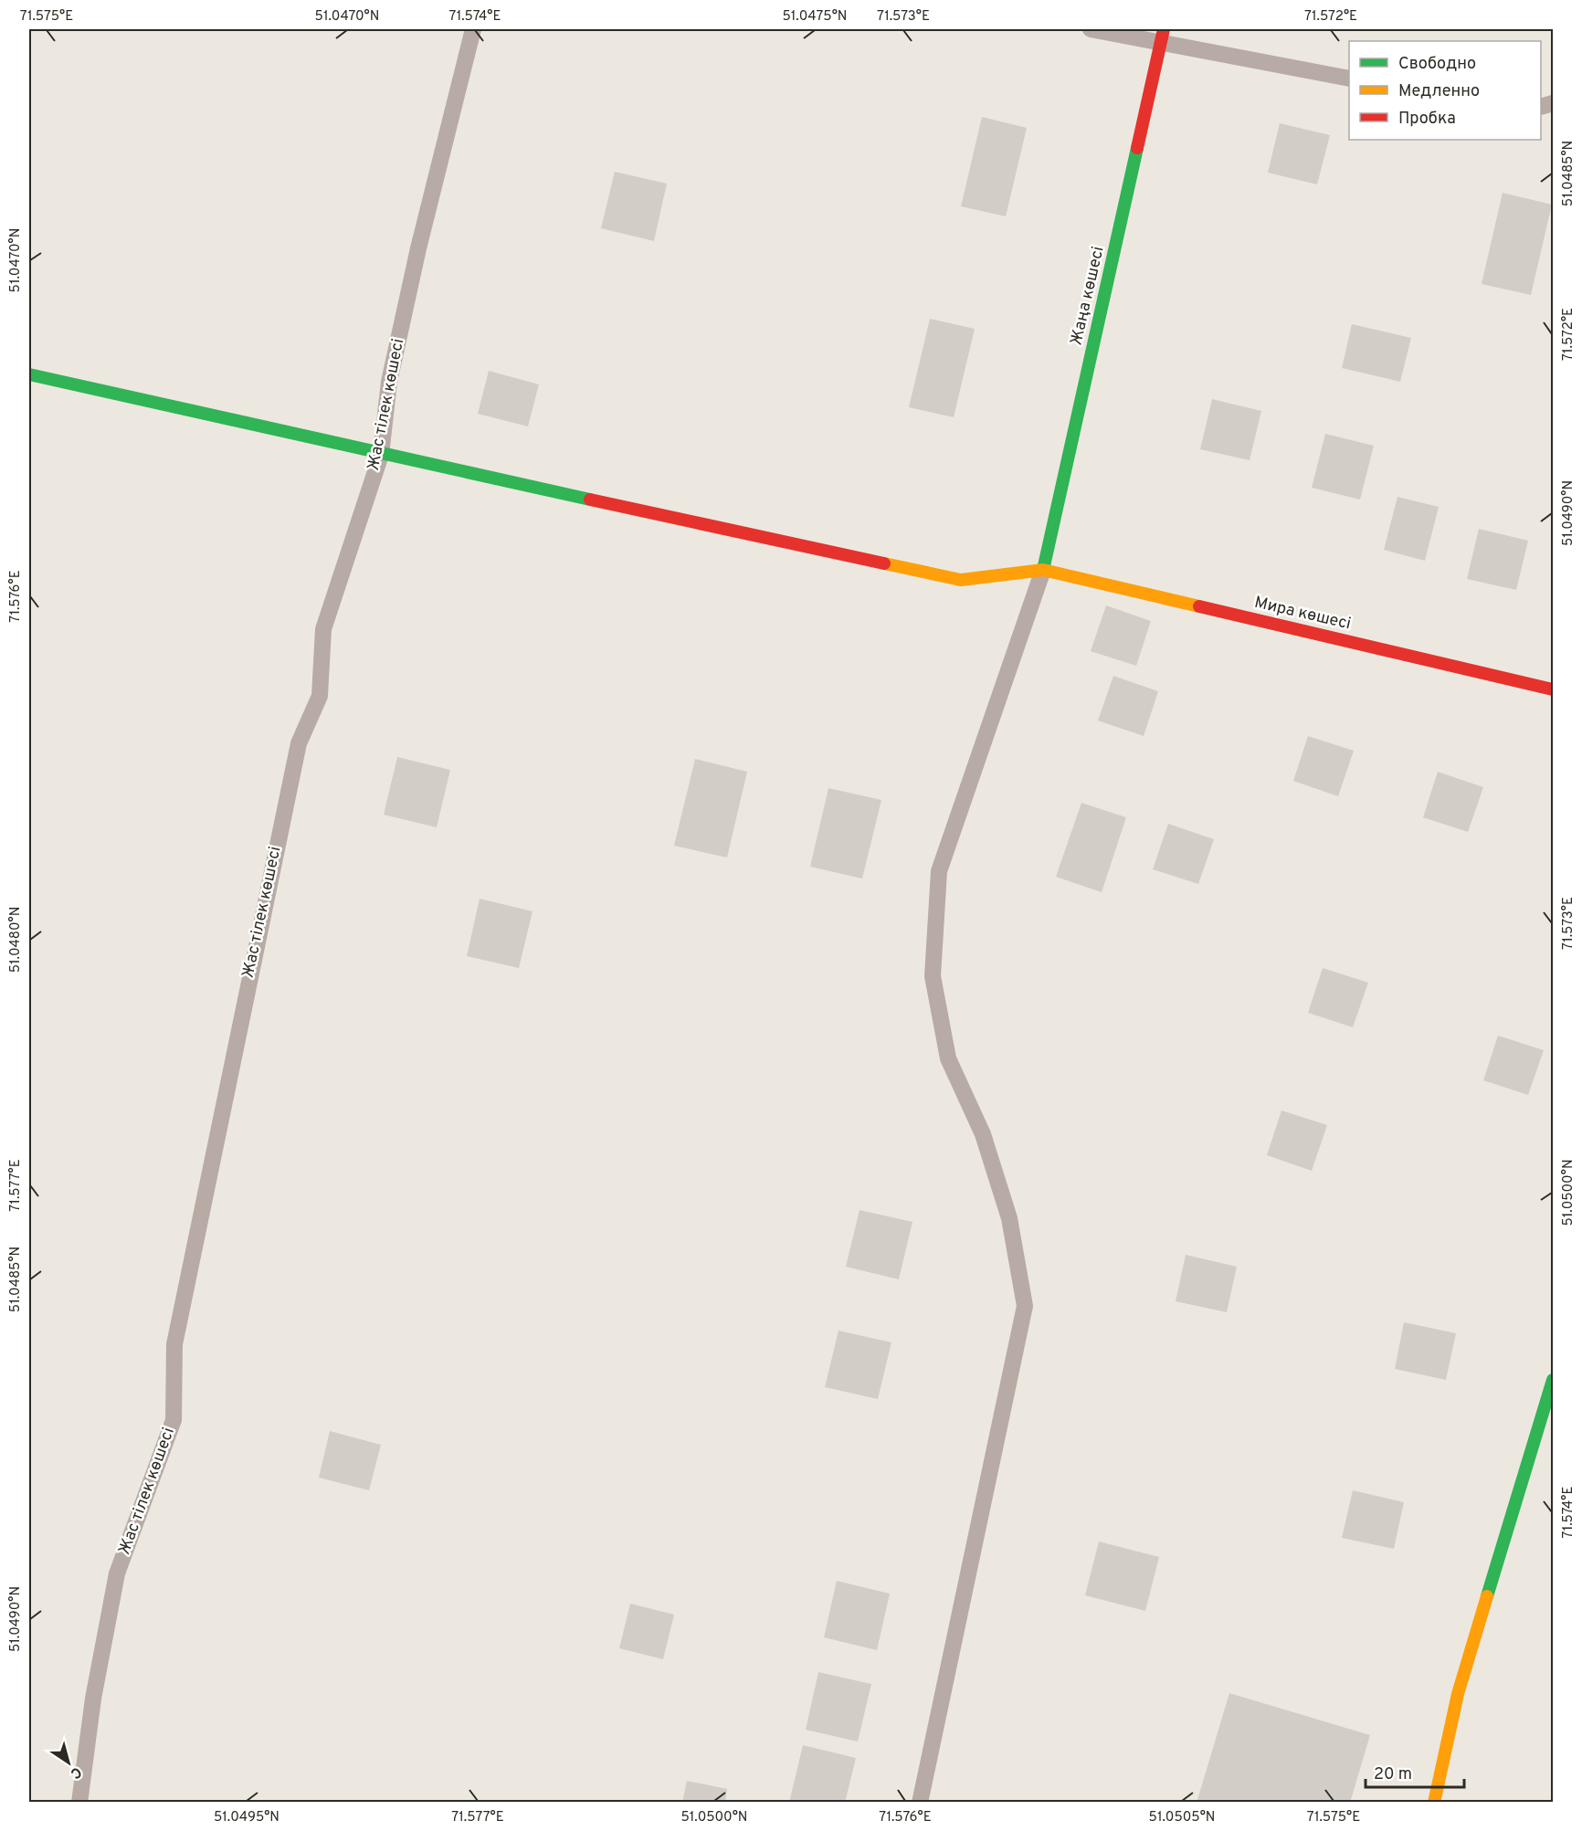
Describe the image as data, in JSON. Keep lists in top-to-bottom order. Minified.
{"streets":{"street":["Жаңа көшесі","Мира көшесі"],"lane":["Жас тілек көшесі"]},"crossings":[["Жаңа көшесі","Мира көшесі"]],"legend":["Свободно","Медленно","Пробка"],"scale_bar":"20 m","north":"bottom right","coordinates":["71.575°E","51.0470°N","71.574°E","51.0475°N","71.573°E","71.572°E","51.0485°N","51.0490°N","71.576°E","51.0480°N","71.577°E","51.0500°N","51.0495°N","51.0505°N"]}
